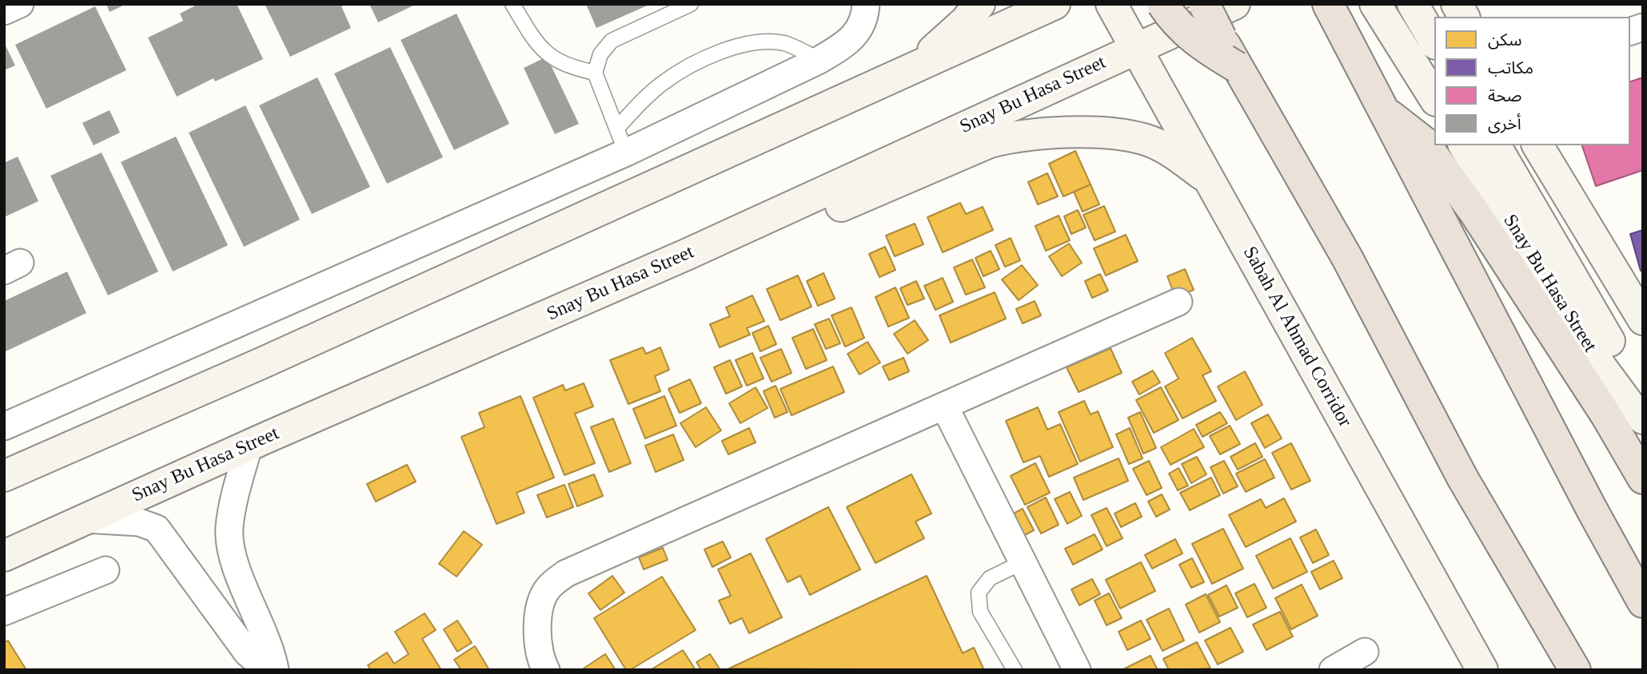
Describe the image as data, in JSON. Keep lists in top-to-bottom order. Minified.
{"streets":{"street":["Snay Bu Hasa Street","Sabah Al Ahmad Corridor"]},"crossings":[["Snay Bu Hasa Street","Sabah Al Ahmad Corridor"]],"legend":["سكن","مكاتب","صحة","أخرى"]}
